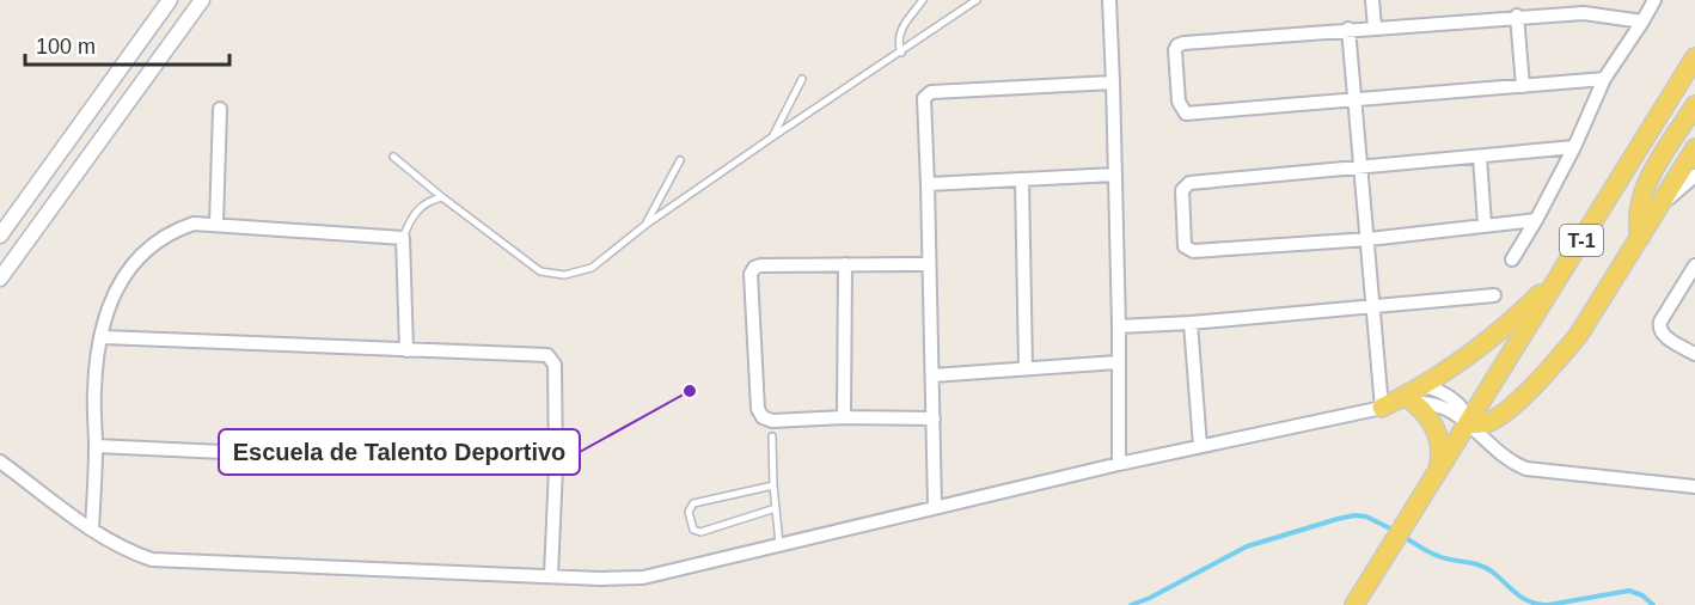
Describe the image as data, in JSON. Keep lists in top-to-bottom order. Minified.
{"streets":{"main road":["T-1"]},"places":["Escuela de Talento Deportivo"],"scale_bar":"100 m"}
